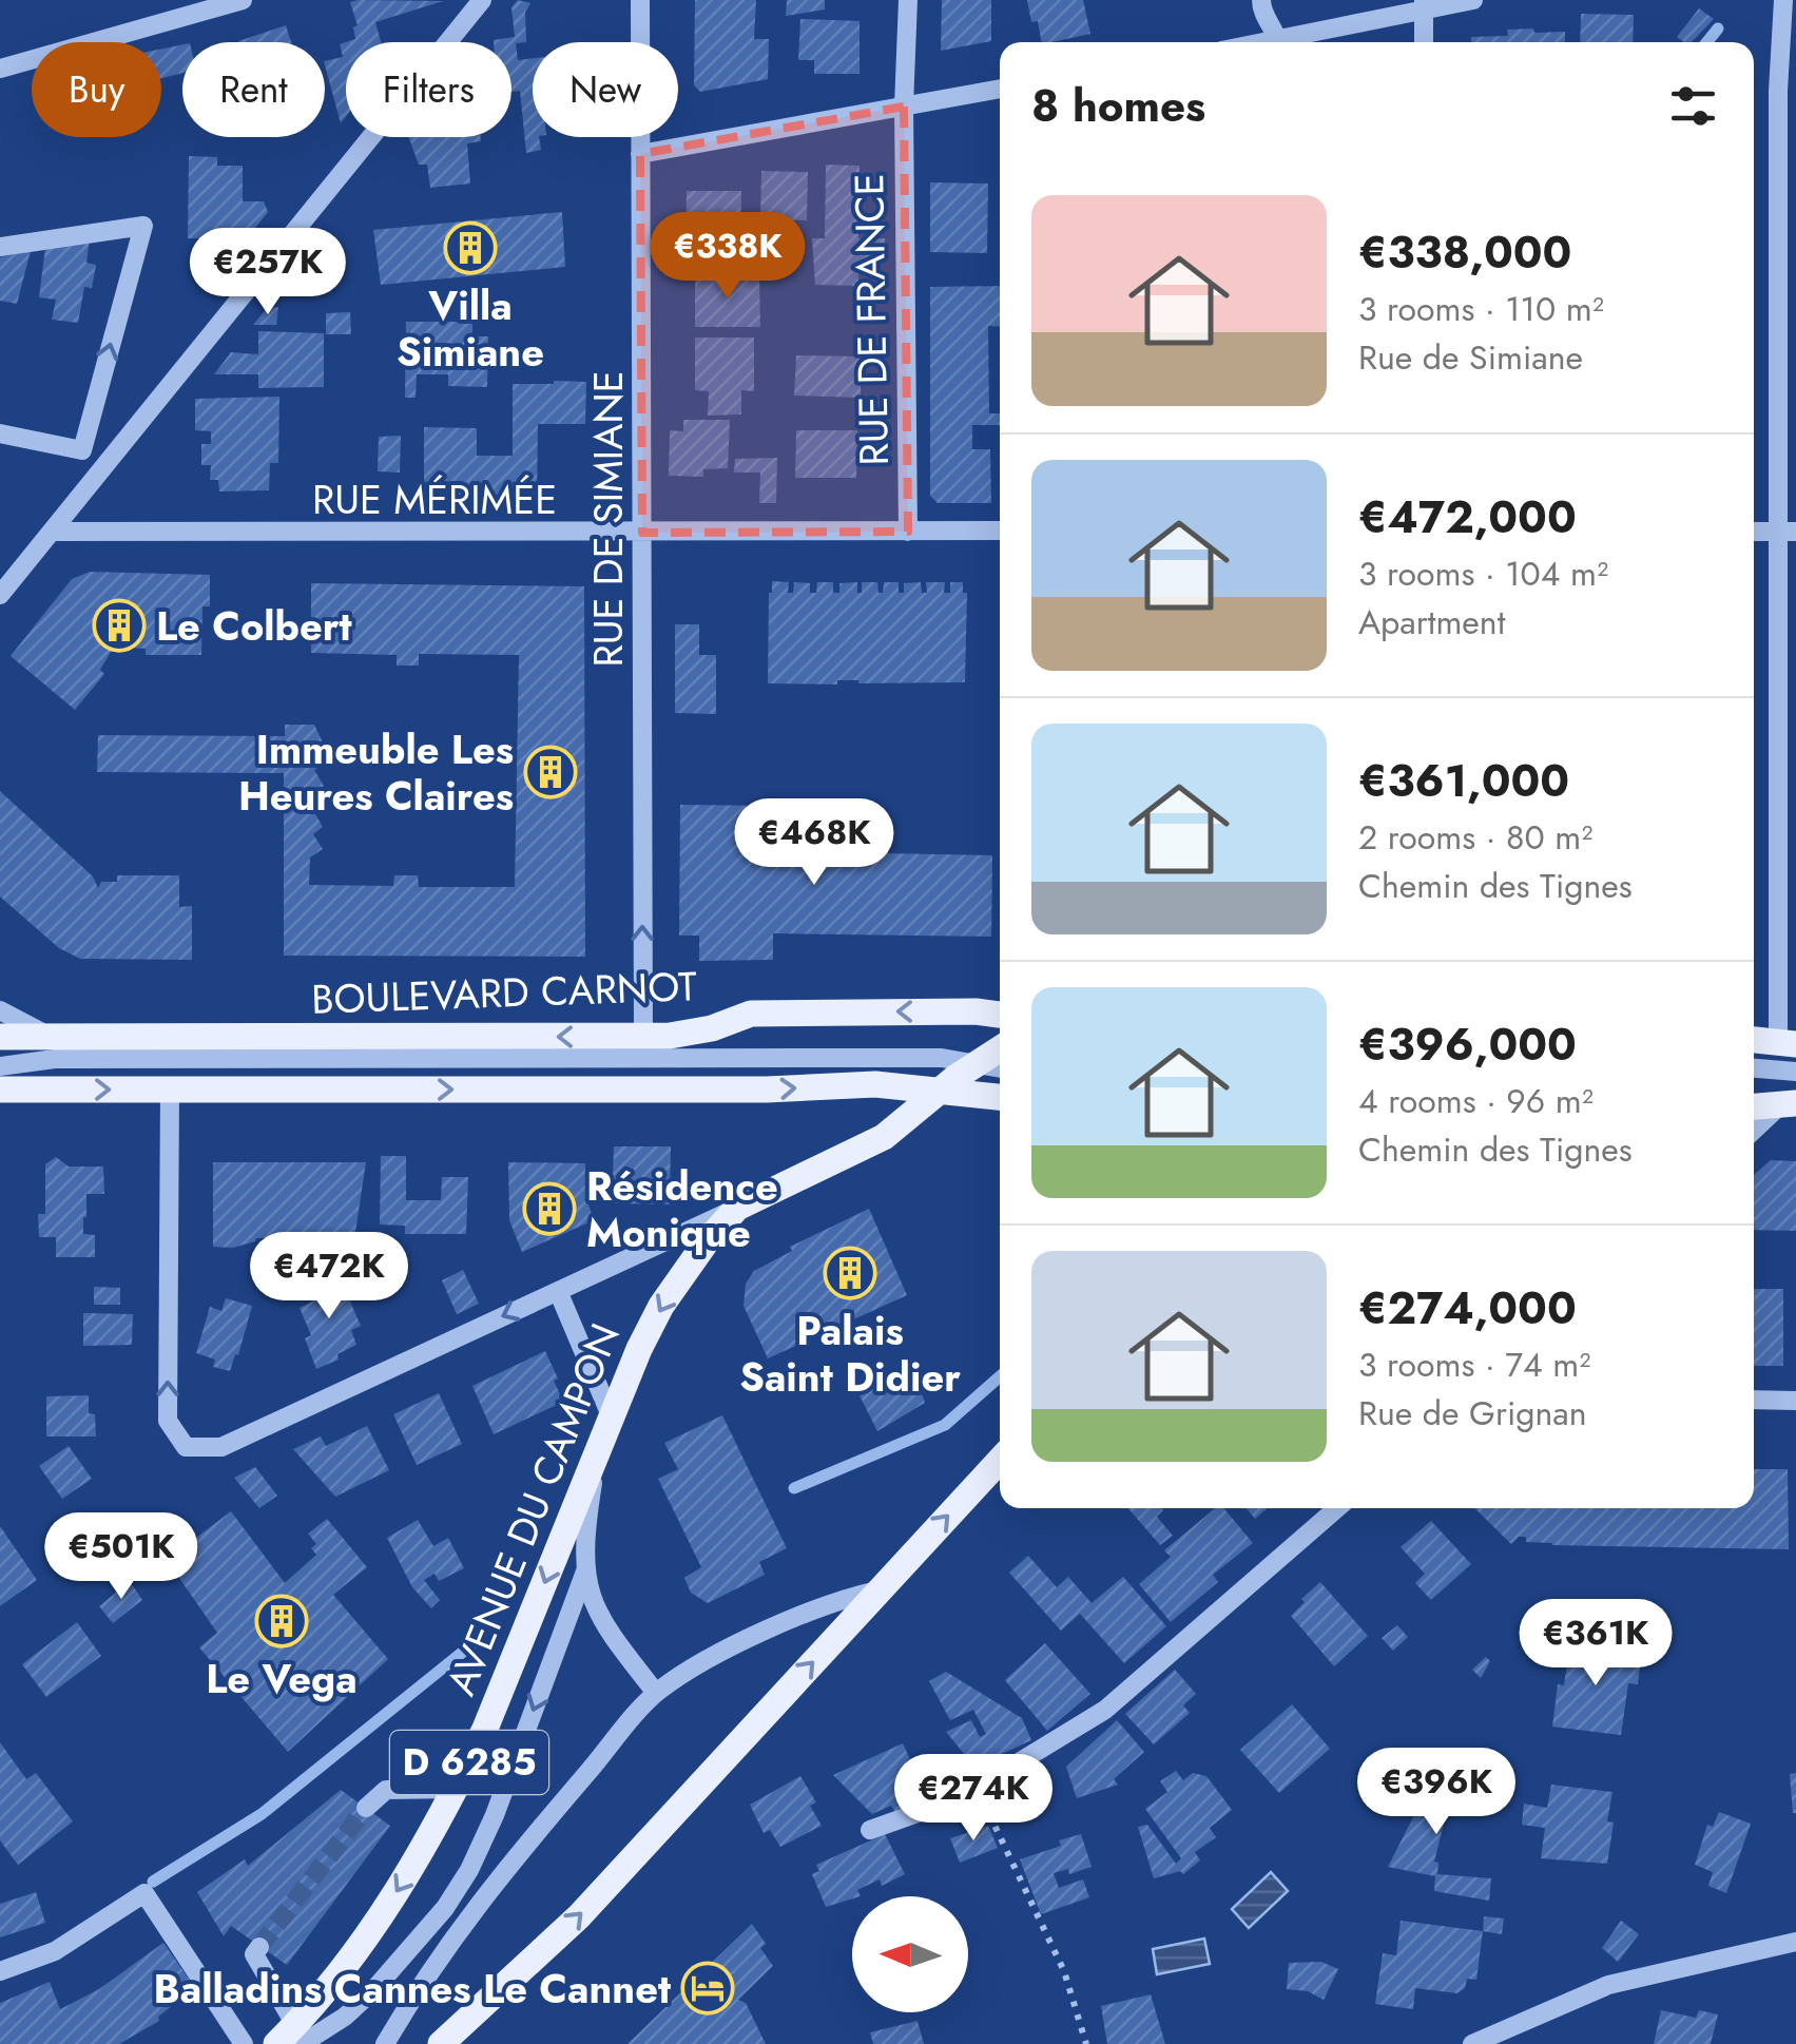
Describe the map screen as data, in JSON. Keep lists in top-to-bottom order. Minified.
{"streets":{"main road":["BOULEVARD CARNOT","AVENUE DU CAMPON","D 6285"],"street":["RUE DE FRANCE","RUE MÉRIMÉE","RUE DE SIMIANE"]},"crossings":[["RUE DE FRANCE","RUE MÉRIMÉE"],["RUE MÉRIMÉE","RUE DE SIMIANE"],["RUE DE SIMIANE","BOULEVARD CARNOT"]],"one_way":["RUE DE SIMIANE"],"places":{"building":["Villa Simiane","Le Colbert","Immeuble Les Heures Claires","Résidence Monique","Palais Saint Didier","Le Vega"],"hotel":["Balladins Cannes Le Cannet"]},"north":"left","page":{"chip":["Buy","Rent","Filters","New"],"heading":"8 homes","list":[{"name":"€338,000","note":"3 rooms · 110 m² · Rue de Simiane"},{"name":"€472,000","note":"3 rooms · 104 m² · Apartment"},{"name":"€361,000","note":"2 rooms · 80 m² · Chemin des Tignes"},{"name":"€396,000","note":"4 rooms · 96 m² · Chemin des Tignes"},{"name":"€274,000","note":"3 rooms · 74 m² · Rue de Grignan"}],"price":["€338K","€257K","€468K","€472K","€501K","€361K","€396K","€274K"]}}
